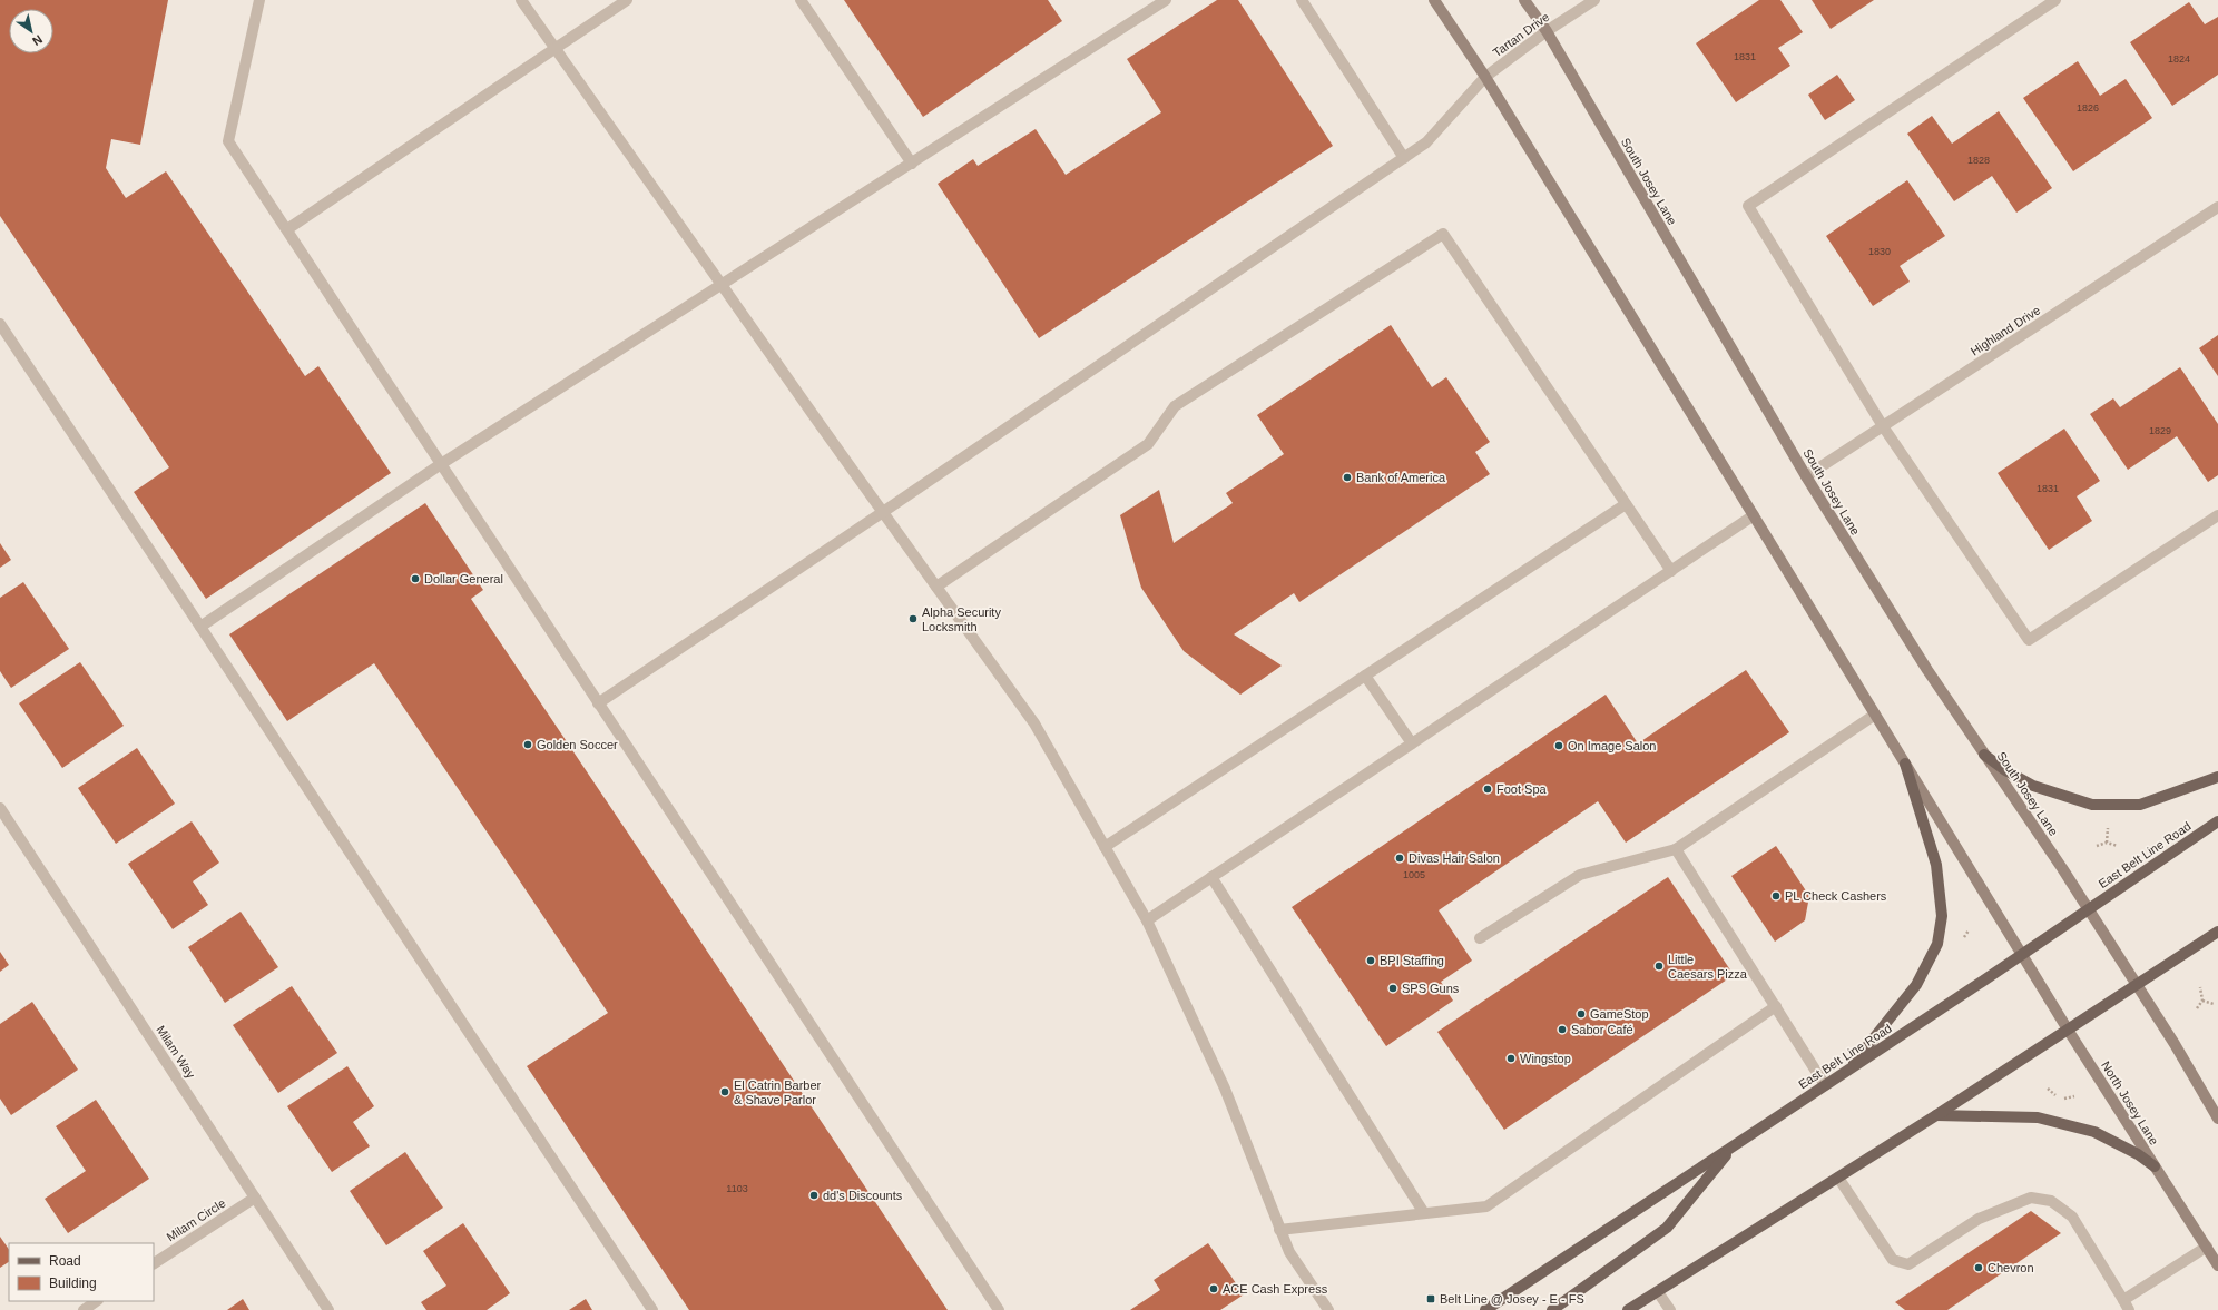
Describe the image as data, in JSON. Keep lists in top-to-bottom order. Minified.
{"streets":{"main road":["South Josey Lane","East Belt Line Road","North Josey Lane"],"street":["Tartan Drive","Highland Drive","Milam Way","Milam Circle"]},"crossings":[["Tartan Drive","South Josey Lane"],["South Josey Lane","Highland Drive"],["South Josey Lane","East Belt Line Road"],["East Belt Line Road","North Josey Lane"],["Milam Way","Milam Circle"]],"places":{"other":["Bank of America","Dollar General","Alpha Security Locksmith","Golden Soccer","On Image Salon","Foot Spa","Divas Hair Salon","PL Check Cashers","BPI Staffing","Little Caesars Pizza","SPS Guns","GameStop","Sabor Café","Wingstop","El Catrin Barber & Shave Parlor","dd's Discounts","Chevron","ACE Cash Express"],"transit":["Belt Line @ Josey - E - FS"]},"house_numbers":["1831","1824","1826","1828","1830","1829","1831","1005","1103"],"legend":["Road","Building"],"north":"bottom right"}
